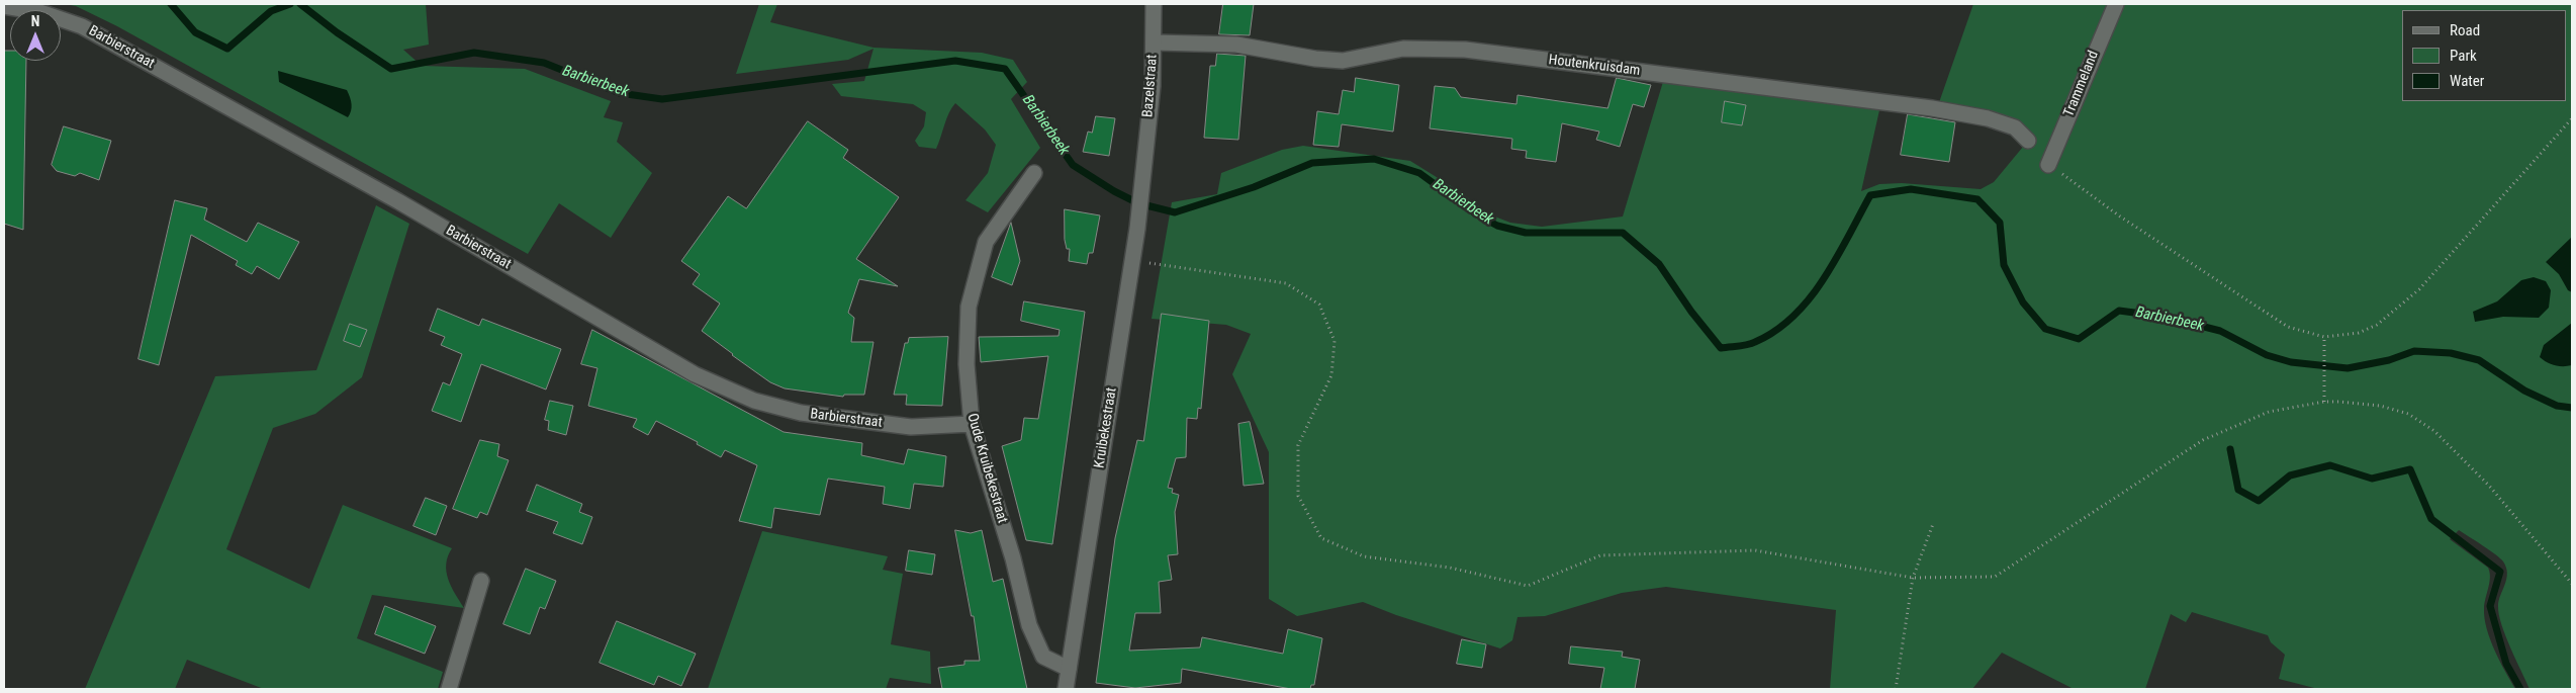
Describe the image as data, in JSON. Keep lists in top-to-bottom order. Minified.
{"streets":{"street":["Barbierstraat","Houtenkruisdam","Trammeland","Bazelstraat","Kruibekestraat","Oude Kruibekestraat"]},"crossings":[["Barbierstraat","Oude Kruibekestraat"],["Houtenkruisdam","Bazelstraat"],["Bazelstraat","Kruibekestraat"],["Kruibekestraat","Oude Kruibekestraat"]],"water":["Barbierbeek"],"legend":["Road","Park","Water"],"north":"top"}
